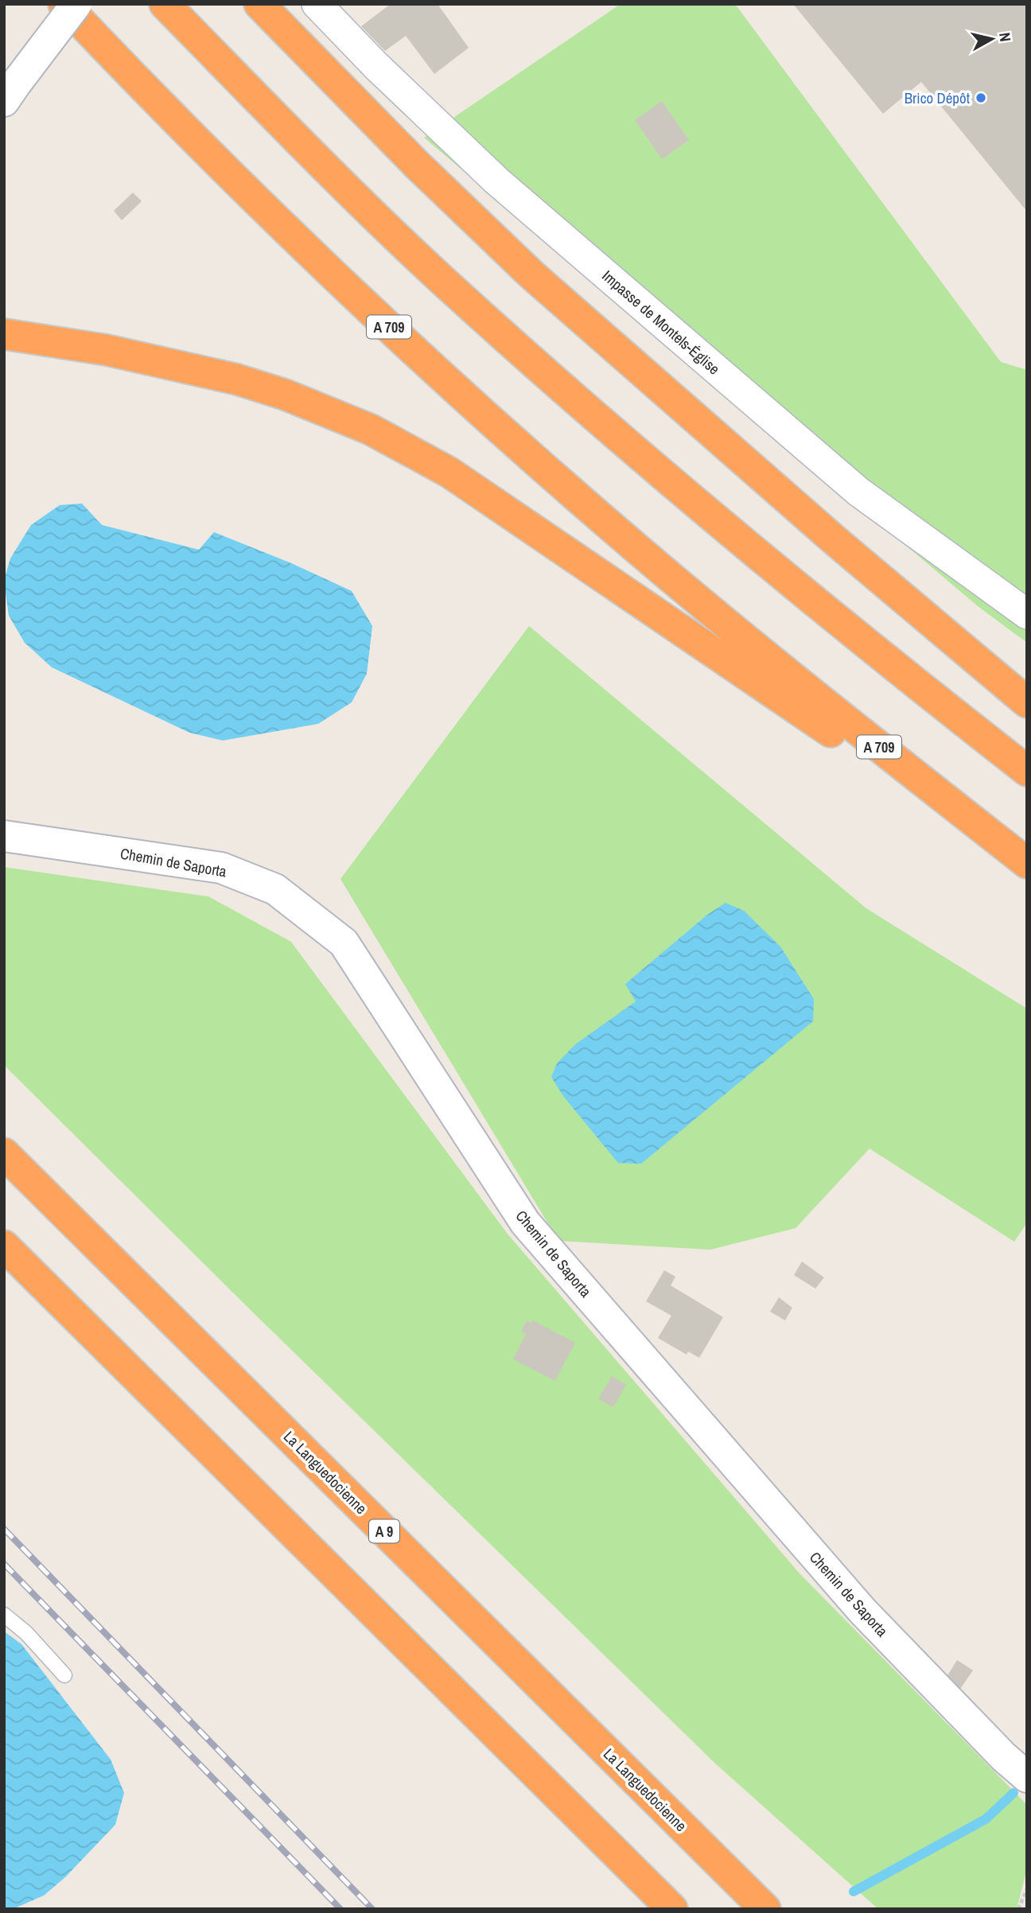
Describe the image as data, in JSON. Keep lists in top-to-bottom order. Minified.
{"streets":{"highway":["A 709","La Languedocienne","A 9"],"street":["Impasse de Montels-Église","Chemin de Saporta"]},"places":["Brico Dépôt"],"north":"right"}
